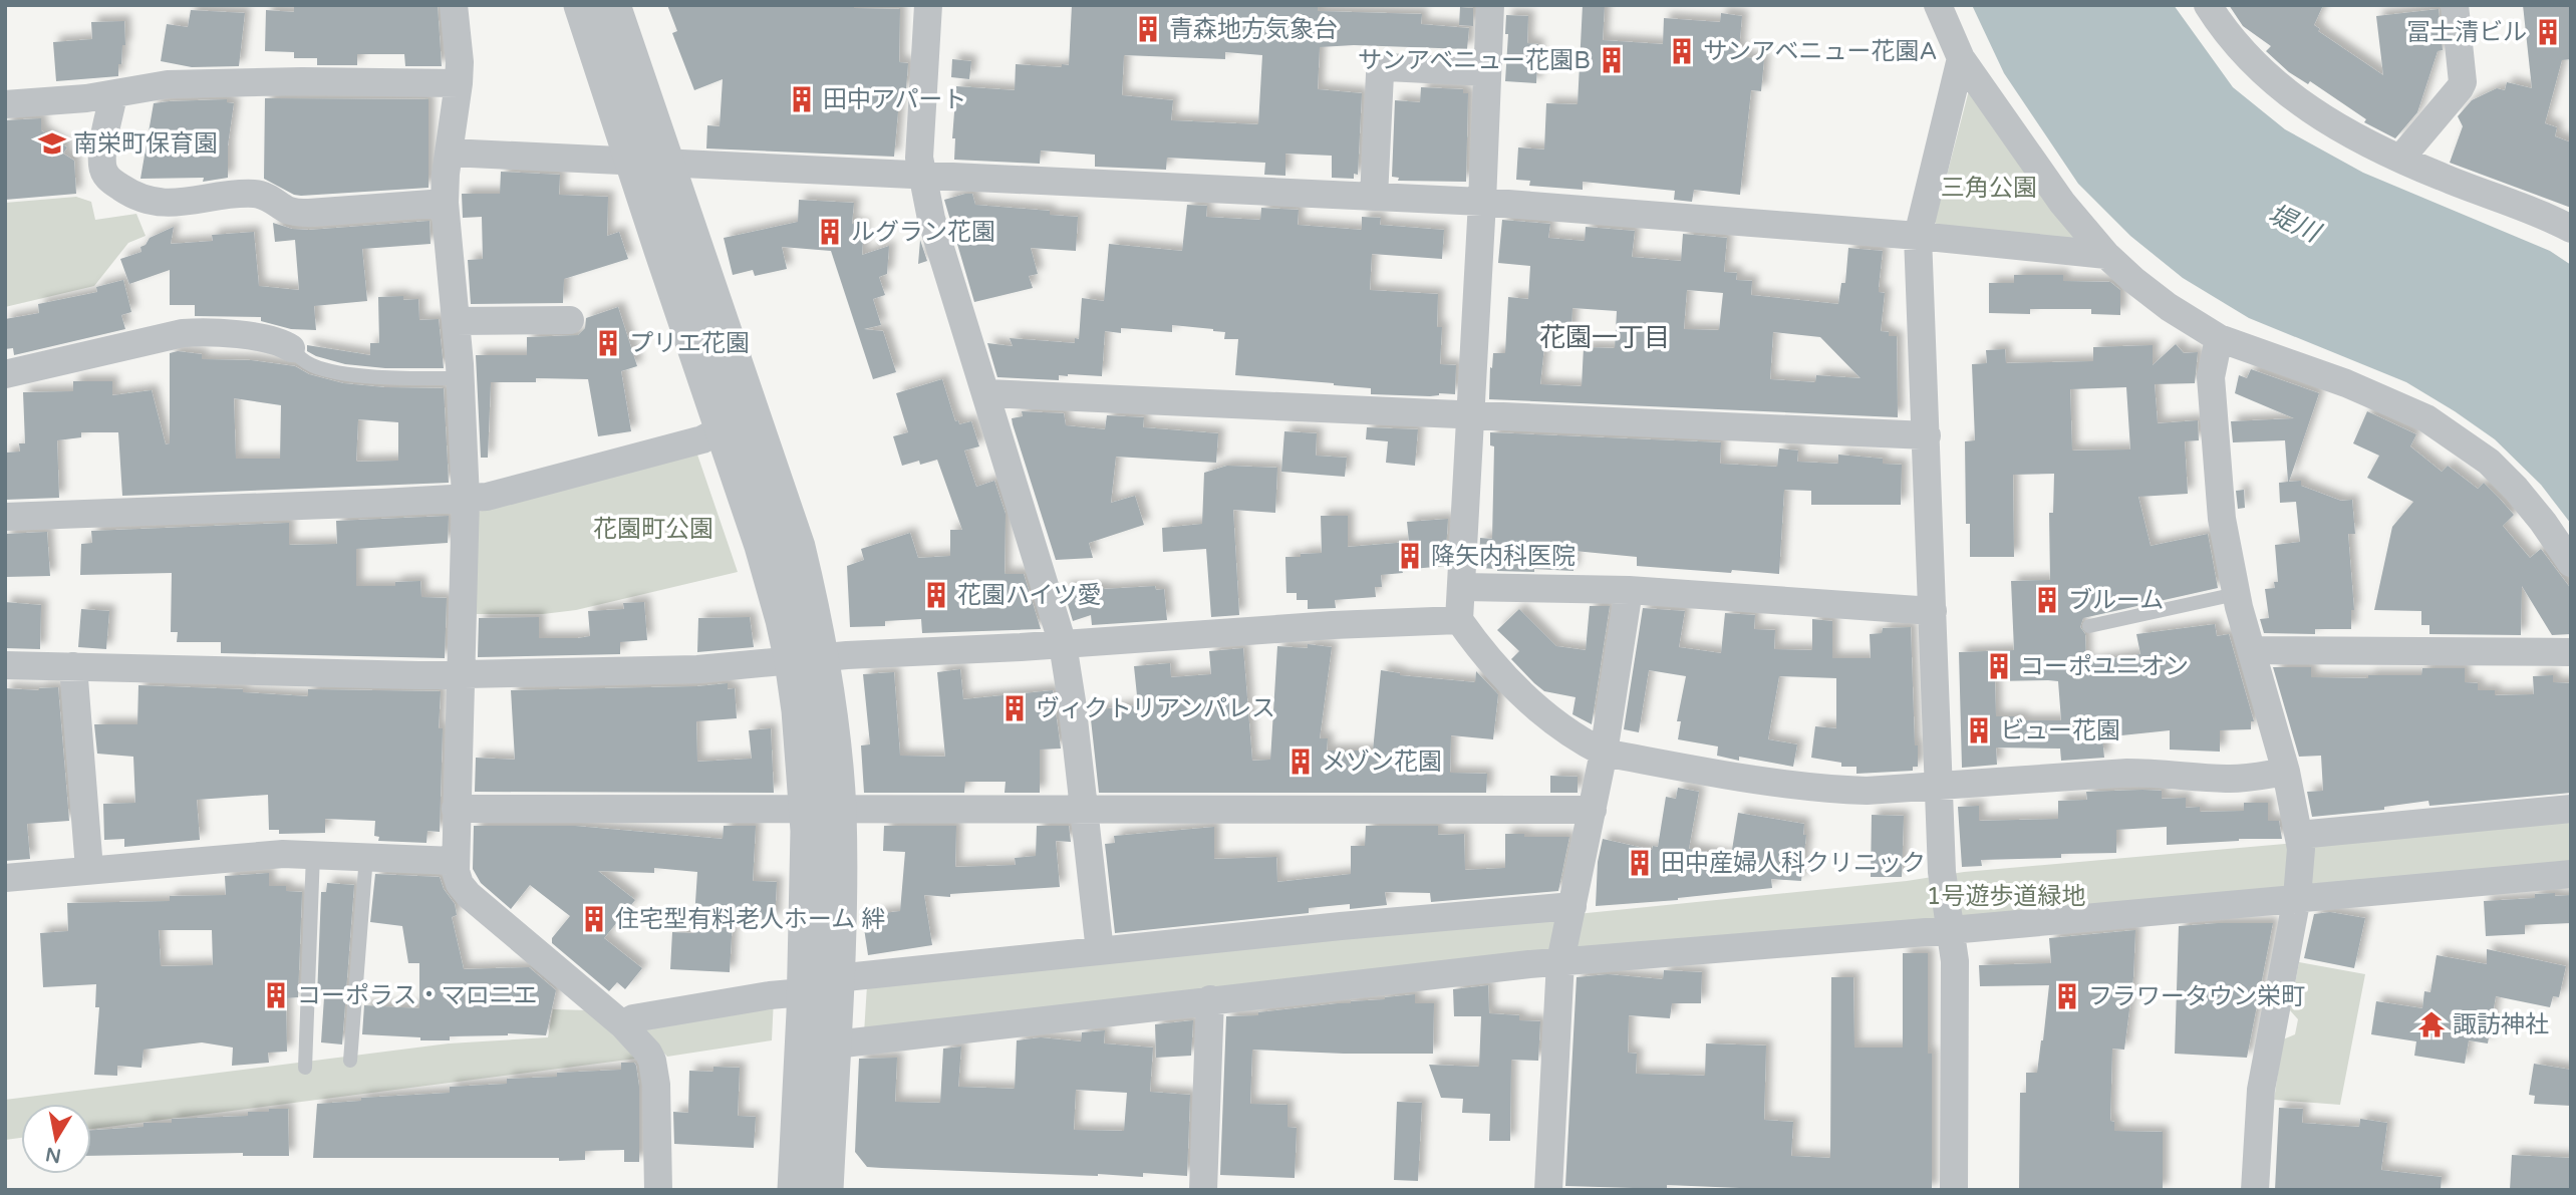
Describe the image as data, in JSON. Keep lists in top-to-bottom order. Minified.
{"districts":["花園一丁目"],"water":["堤川"],"parks":["三角公園","花園町公園","1号遊歩道緑地"],"places":{"building":["青森地方気象台","冨士清ビル","サンアベニュー花園A","サンアベニュー花園B","田中アパート","ルグラン花園","プリエ花園","降矢内科医院","花園ハイツ愛","ブルーム","コーポユニオン","ヴィクトリアンパレス","ビュー花園","メゾン花園","田中産婦人科クリニック","住宅型有料老人ホーム 絆","コーポラス・マロニエ","フラワータウン栄町"],"school or university":["南栄町保育園"],"temple":["諏訪神社"]},"north":"bottom"}
